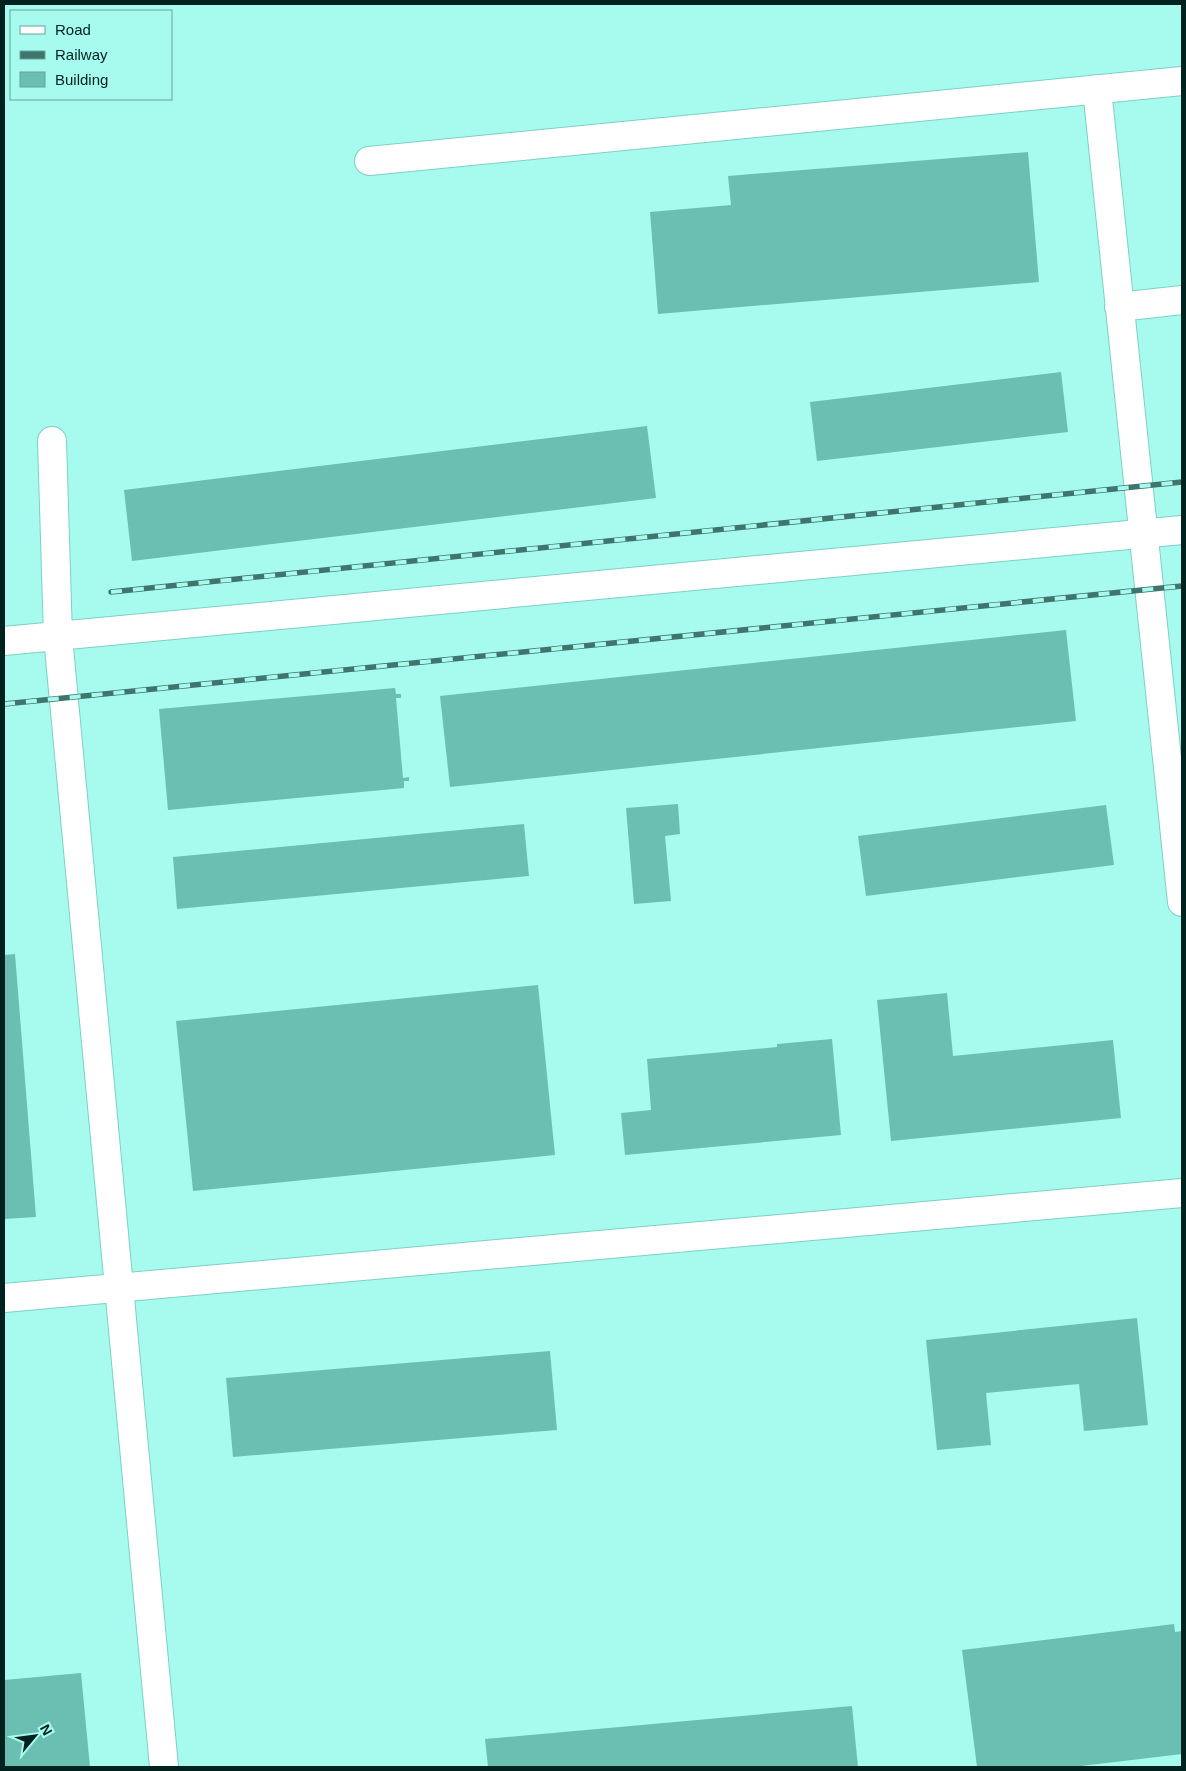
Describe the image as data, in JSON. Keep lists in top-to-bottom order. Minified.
{"legend":["Road","Railway","Building"],"north":"top right"}
